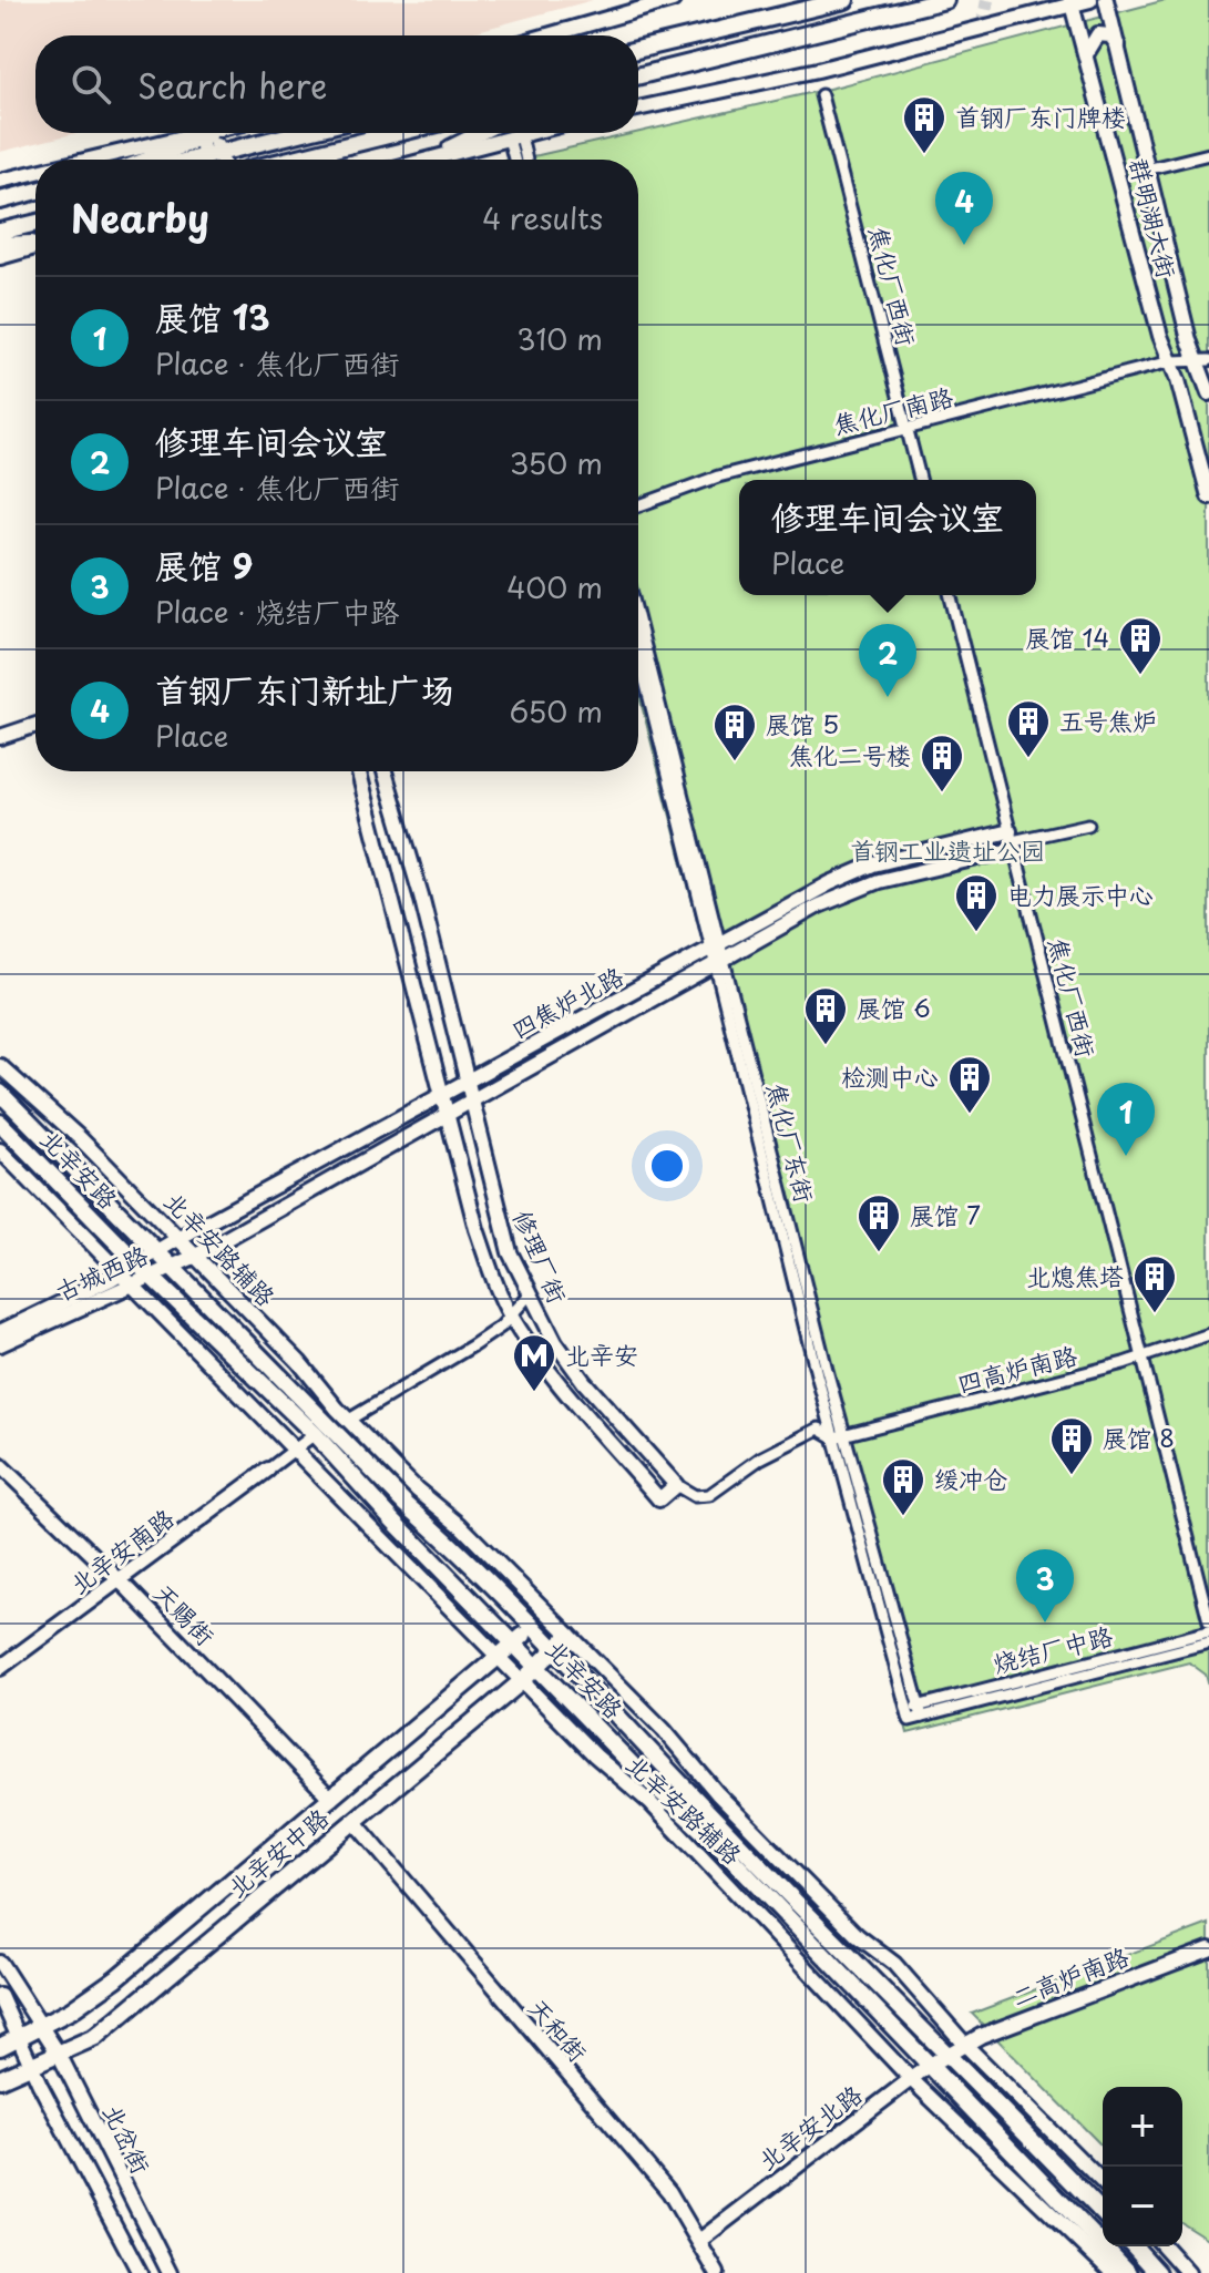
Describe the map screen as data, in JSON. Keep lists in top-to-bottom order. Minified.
{"streets":{"main road":["北辛安路","北辛安中路"],"street":["群明湖大街","焦化厂西街","焦化厂南路","四焦炉北路","焦化厂东街","北辛安路辅路","修理厂街","古城西路","四高炉南路","北辛安南路","天赐街","烧结厂中路","二高炉南路","天和街","北辛安北路","北岔街"]},"crossings":[["群明湖大街","焦化厂南路"],["焦化厂西街","焦化厂南路"],["焦化厂西街","四焦炉北路"],["焦化厂西街","四高炉南路"],["四焦炉北路","焦化厂东街"],["四焦炉北路","北辛安路"],["四焦炉北路","北辛安路辅路"],["四焦炉北路","修理厂街"],["四焦炉北路","古城西路"],["焦化厂东街","四高炉南路"],["焦化厂东街","烧结厂中路"],["北辛安路","古城西路"],["北辛安路","北辛安中路"],["北辛安路","二高炉南路"],["北辛安路","北辛安北路"],["北辛安路辅路","古城西路"],["北辛安路辅路","北辛安中路"],["北辛安路辅路","二高炉南路"],["北辛安路辅路","北辛安北路"],["修理厂街","四高炉南路"],["北辛安南路","天赐街"],["天赐街","北辛安中路"],["北辛安中路","天和街"],["北辛安中路","北岔街"],["二高炉南路","北辛安北路"],["天和街","北辛安北路"]],"parks":["首钢工业遗址公园"],"places":{"building":["首钢厂东门牌楼","展馆 14","五号焦炉","展馆 5","焦化二号楼","电力展示中心","展馆 6","检测中心","展馆 7","北熄焦塔","展馆 8","缓冲仓"],"metro station":["北辛安"]},"page":{"search":"Search here","heading":["Nearby","4 results"],"pins":["4","2","1","3"],"list":[{"mark":"1","name":"展馆 13","note":"Place · 焦化厂西街","value":"310 m"},{"mark":"2","name":"修理车间会议室","note":"Place · 焦化厂西街","value":"350 m"},{"mark":"3","name":"展馆 9","note":"Place · 烧结厂中路","value":"400 m"},{"mark":"4","name":"首钢厂东门新址广场","note":"Place","value":"650 m"}],"popup":["修理车间会议室","Place"],"map_buttons":["+","−"]}}
